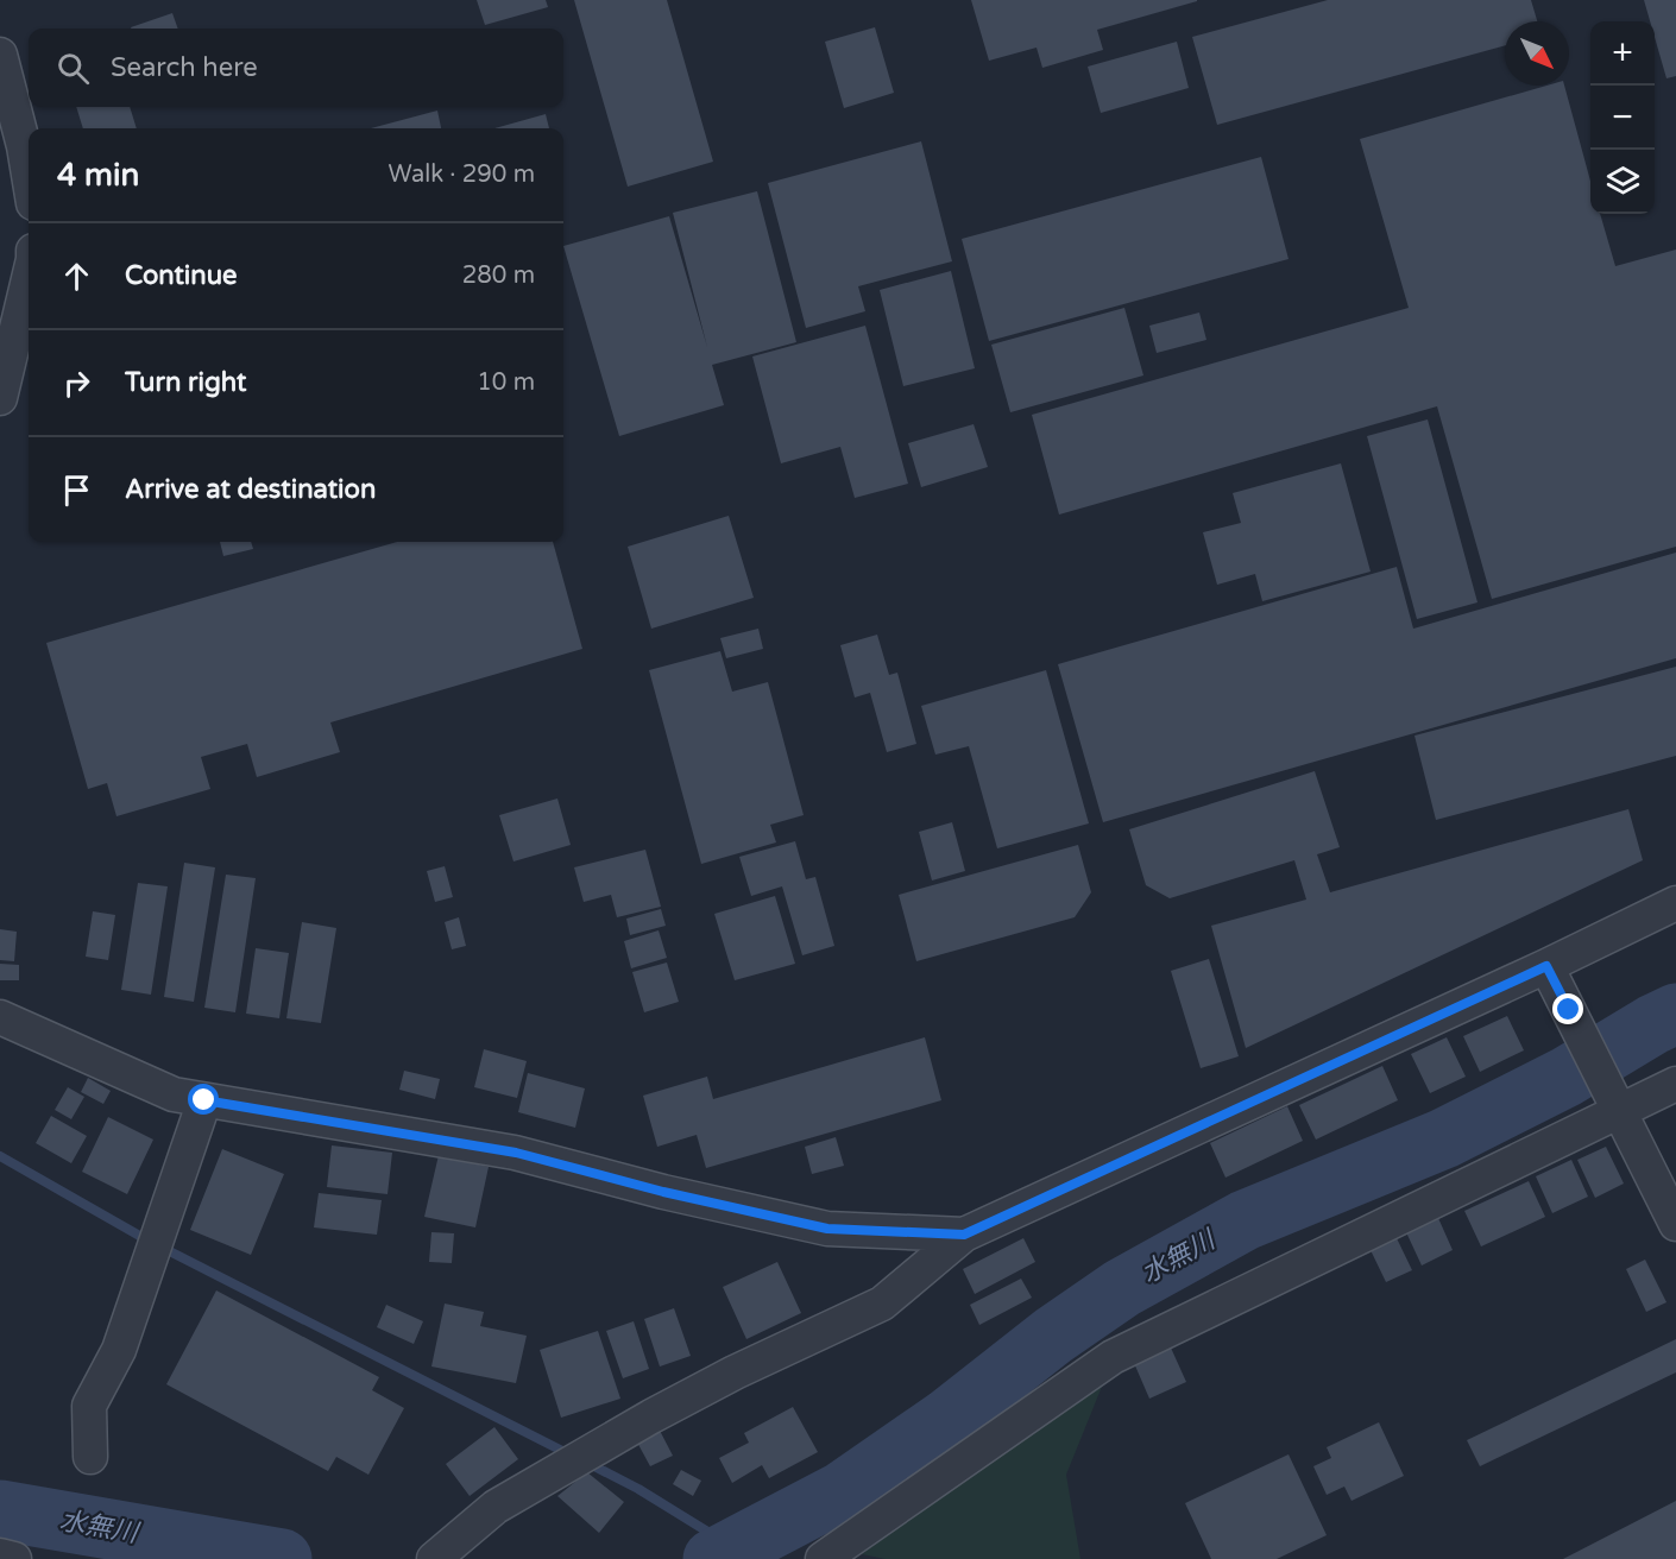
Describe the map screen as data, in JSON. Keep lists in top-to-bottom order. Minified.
{"water":["水無川"],"north":"bottom right","page":{"map_buttons":["+","−"],"search":"Search here","heading":["4 min","Walk · 290 m"],"list":[["Continue","280 m"],["Turn right","10 m"],"Arrive at destination"]}}
